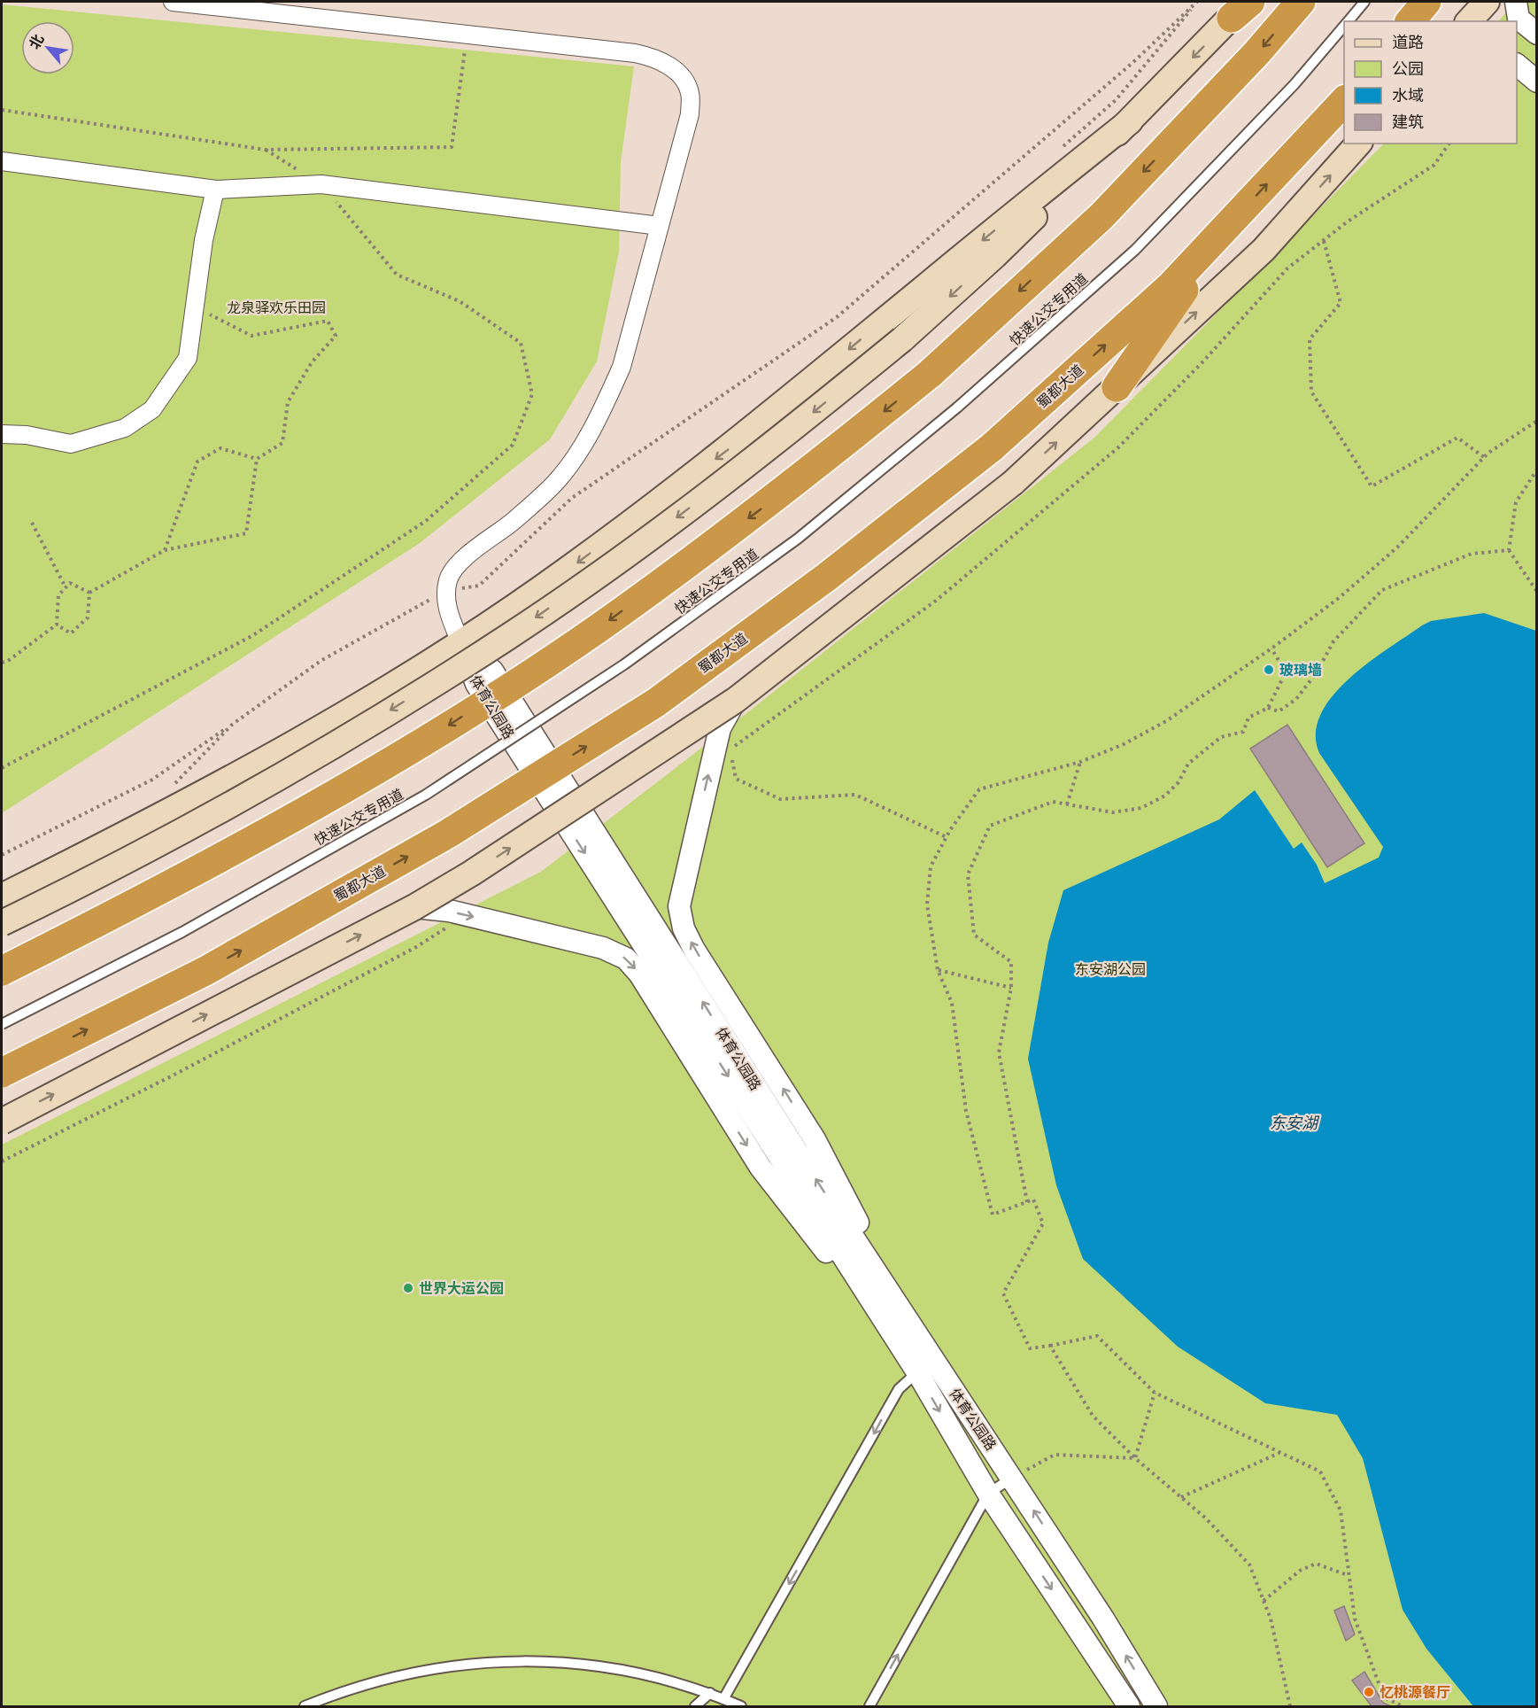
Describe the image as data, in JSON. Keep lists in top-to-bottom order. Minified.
{"streets":{"highway":["蜀都大道"],"street":["体育公园路"],"lane":["快速公交专用道"]},"water":["东安湖"],"parks":["龙泉驿欢乐田园","东安湖公园"],"places":["玻璃墙","世界大运公园","忆桃源餐厅"],"legend":["道路","公园","水域","建筑"],"north":"top left"}
